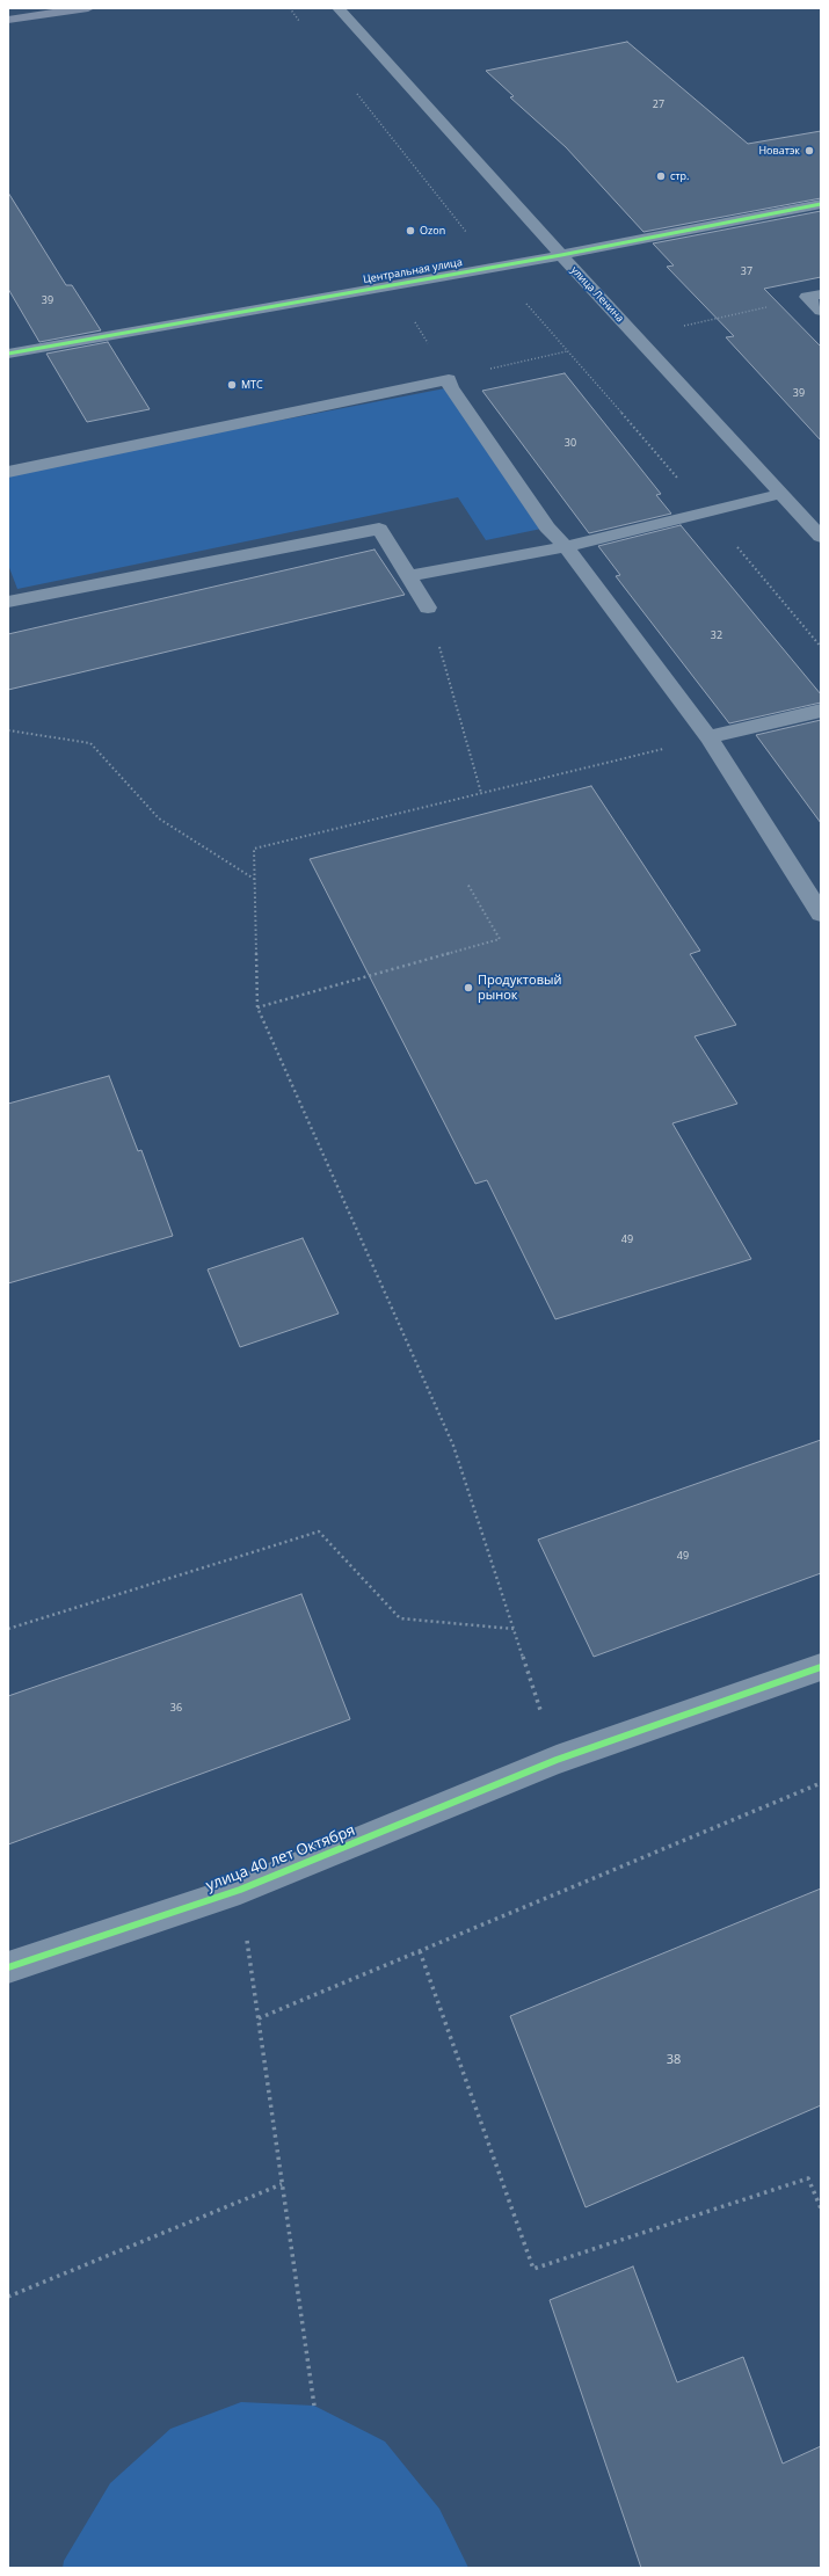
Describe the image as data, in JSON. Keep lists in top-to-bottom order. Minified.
{"streets":{"street":["Центральная улица","улица Ленина","улица 40 лет Октября"]},"crossings":[["Центральная улица","улица Ленина"]],"places":["Новатэк","стр.","Ozon","МТС","Продуктовый рынок"],"house_numbers":["27","37","39","39","30","32","49","49","36","38"]}
